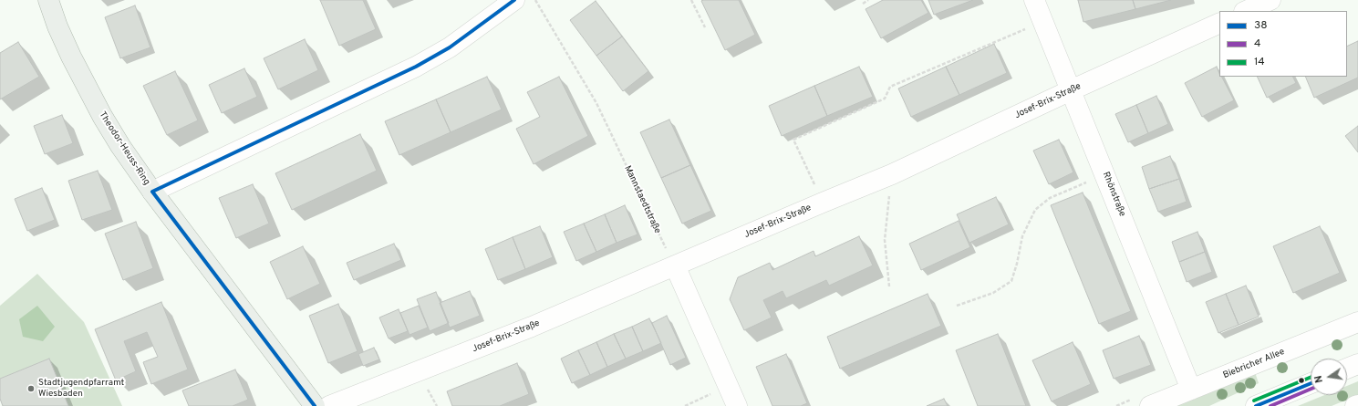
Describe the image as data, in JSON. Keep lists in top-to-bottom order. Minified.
{"streets":{"main road":["Theodor-Heuss-Ring"],"street":["Josef-Brix-Straße","Rhönstraße","Biebricher Allee"],"path":["Mannstaedtstraße"]},"crossings":[["Josef-Brix-Straße","Rhönstraße"],["Josef-Brix-Straße","Mannstaedtstraße"],["Rhönstraße","Biebricher Allee"]],"places":["Stadtjugendpfarramt Wiesbaden"],"lines":["transit line 38","transit line 14","transit line 4"],"legend":["38","4","14"],"north":"left"}
